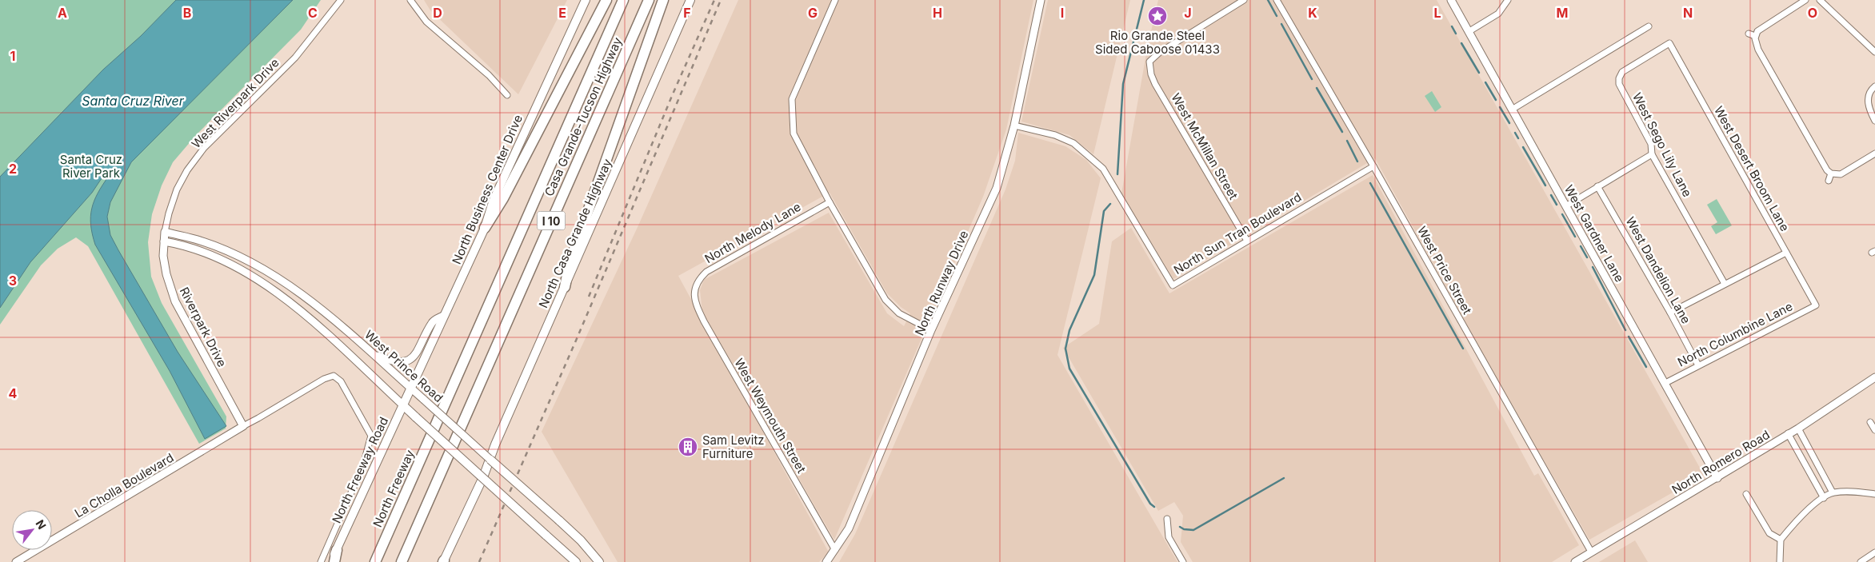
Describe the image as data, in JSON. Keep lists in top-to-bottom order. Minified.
{"streets":{"highway":["Casa Grande-Tucson Highway","I 10","North Freeway"],"main road":["North Business Center Drive","North Casa Grande Highway","West Prince Road","North Freeway Road"],"street":["West Riverpark Drive","West Sego Lily Lane","West McMillan Street","West Desert Broom Lane","North Melody Lane","North Sun Tran Boulevard","West Gardner Lane","West Price Street","West Dandelion Lane","North Runway Drive","Riverpark Drive","North Columbine Lane","West Weymouth Street","North Romero Road","La Cholla Boulevard"]},"crossings":[["West Riverpark Drive","Riverpark Drive"],["West Riverpark Drive","West Prince Road"],["Casa Grande-Tucson Highway","North Freeway"],["West Sego Lily Lane","West Desert Broom Lane"],["West McMillan Street","North Sun Tran Boulevard"],["West Desert Broom Lane","North Columbine Lane"],["North Business Center Drive","West Prince Road"],["North Business Center Drive","North Freeway Road"],["North Melody Lane","West Weymouth Street"],["North Casa Grande Highway","West Prince Road"],["North Sun Tran Boulevard","West Price Street"],["North Sun Tran Boulevard","North Runway Drive"],["West Gardner Lane","North Columbine Lane"],["West Gardner Lane","North Romero Road"],["West Price Street","North Romero Road"],["West Dandelion Lane","North Columbine Lane"],["North Runway Drive","West Weymouth Street"],["Riverpark Drive","West Prince Road"],["Riverpark Drive","La Cholla Boulevard"],["West Prince Road","North Freeway Road"]],"water":["Santa Cruz River"],"parks":["Santa Cruz River Park"],"places":{"place":["Rio Grande Steel Sided Caboose 01433"],"building":["Sam Levitz Furniture"]},"north":"top right","grid":{"columns":["A","B","C","D","E","F","G","H","I","J","K","L","M","N","O"],"rows":["1","2","3","4"]}}
